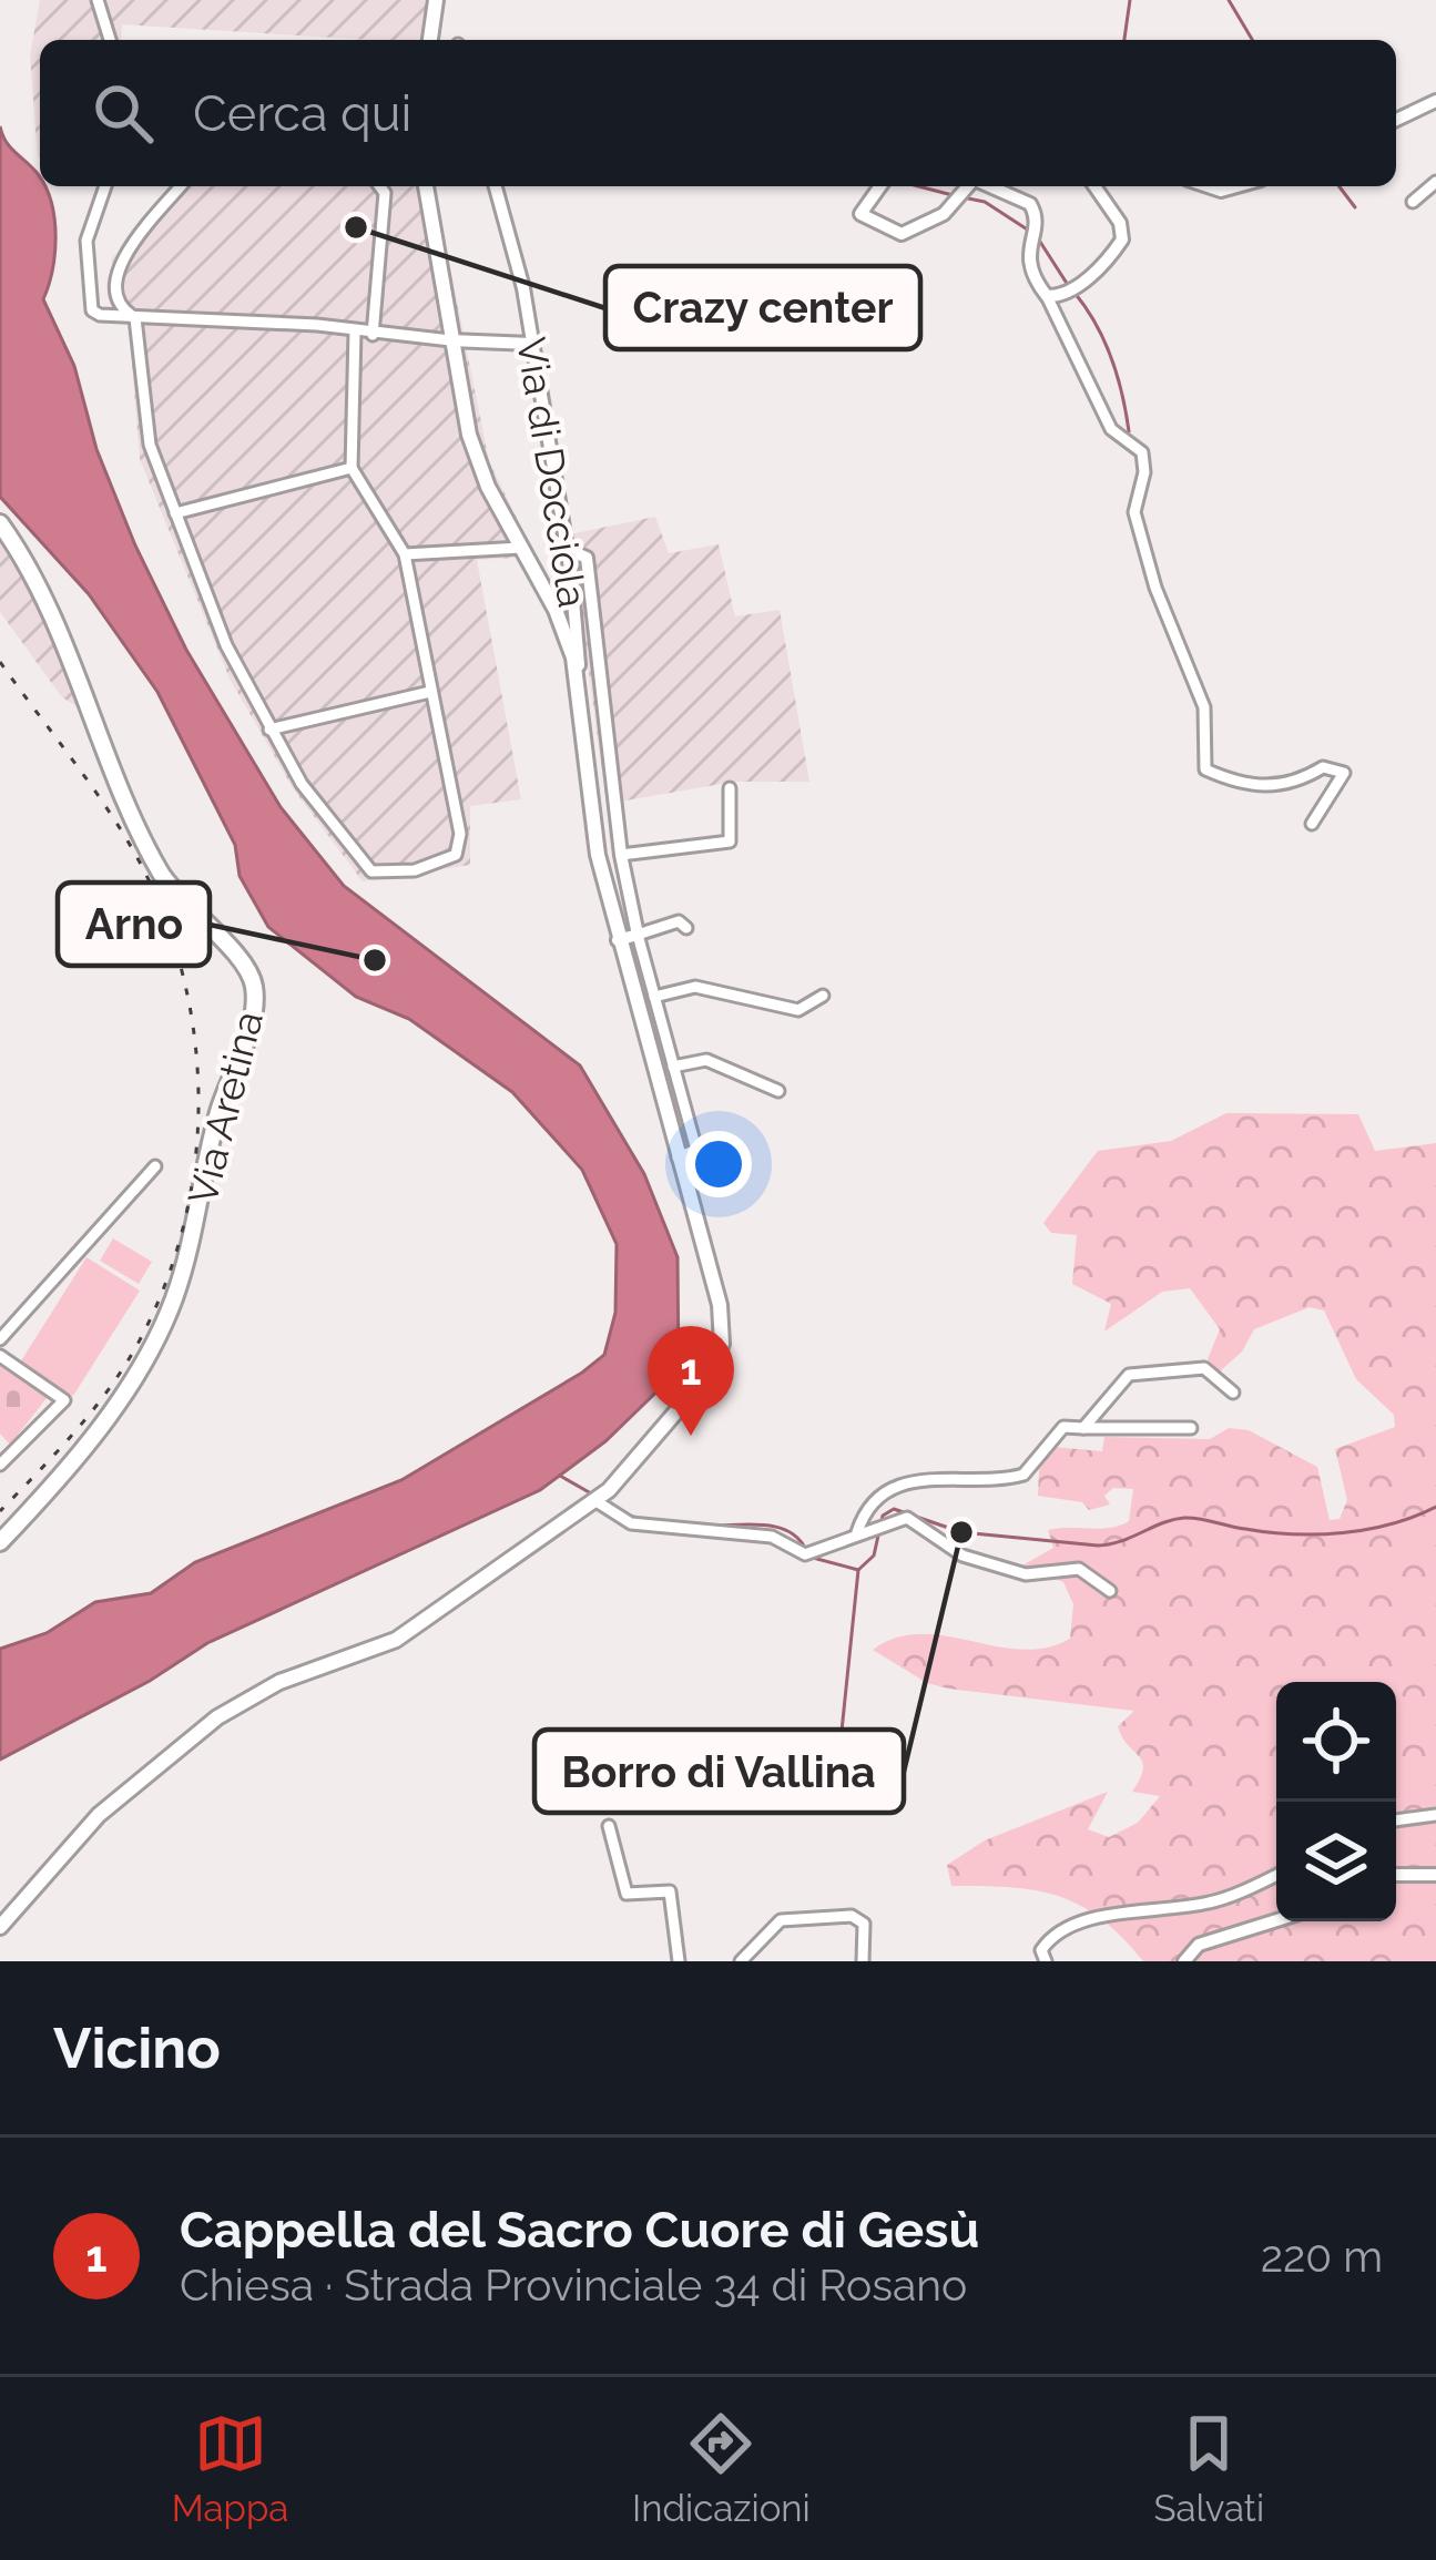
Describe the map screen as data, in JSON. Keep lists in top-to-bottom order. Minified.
{"streets":{"main road":["Via Aretina"],"street":["Via di Docciola"]},"places":["Crazy center","Arno","Borro di Vallina"],"page":{"search":"Cerca qui","pins":"1","heading":"Vicino","list":[{"mark":"1","name":"Cappella del Sacro Cuore di Gesù","note":"Chiesa · Strada Provinciale 34 di Rosano","value":"220 m"}],"nav":["Mappa","Indicazioni","Salvati"]}}
